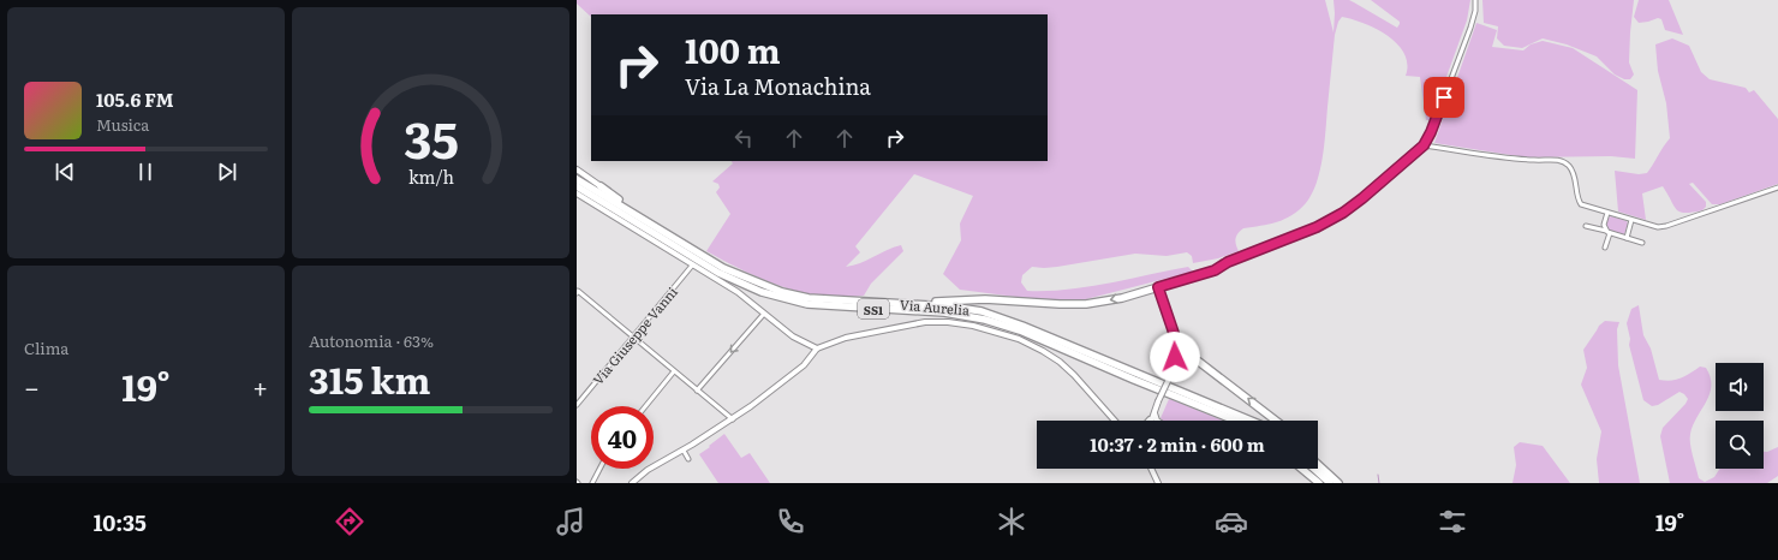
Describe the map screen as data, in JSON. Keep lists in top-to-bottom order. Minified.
{"streets":{"highway":["Via Aurelia","SS1"],"street":["Via Giuseppe Vanni"]},"page":{"turn":["100 m","Via La Monachina"],"song":["105.6 FM","Musica"],"tile":["Clima",["Autonomia · 63%","315 km"]],"heat":["−","19°","+"],"limit":"40","trip":"10:37 · 2 min · 600 m","tabs":["10:35","19°"],"gauge":["35","km/h"]}}
